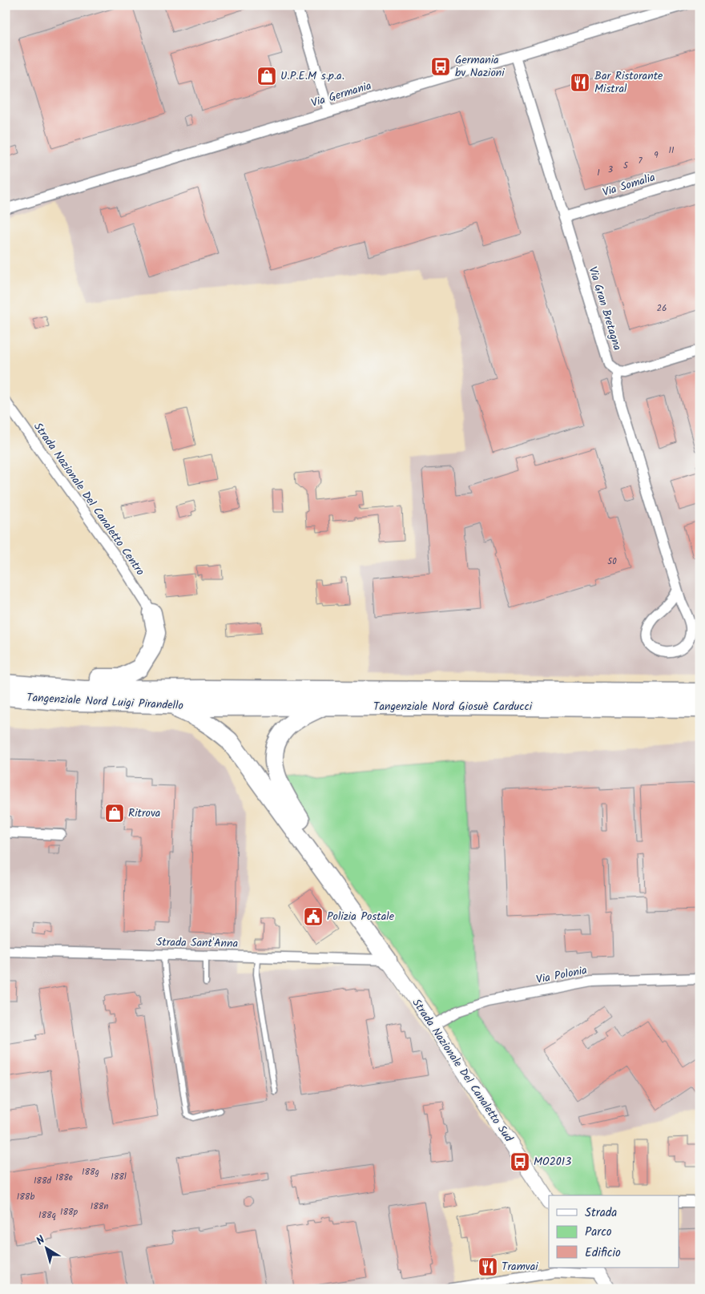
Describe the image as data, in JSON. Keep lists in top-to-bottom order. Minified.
{"streets":{"highway":["Tangenziale Nord Luigi Pirandello","Tangenziale Nord Giosuè Carducci"],"main road":["Strada Nazionale Del Canaletto Sud"],"street":["Via Germania","Via Somalia","Via Gran Bretagna","Strada Nazionale Del Canaletto Centro","Strada Sant'Anna","Via Polonia"]},"crossings":[["Via Germania","Via Gran Bretagna"],["Via Somalia","Via Gran Bretagna"],["Tangenziale Nord Luigi Pirandello","Tangenziale Nord Giosuè Carducci"],["Strada Sant'Anna","Strada Nazionale Del Canaletto Sud"],["Via Polonia","Strada Nazionale Del Canaletto Sud"]],"places":{"bus stop":["Germania bv Nazioni","MO2013"],"shop":["U.P.E.M s.p.a.","Ritrova"],"restaurant":["Bar Ristorante Mistral","Tramvai"],"public building":["Polizia Postale"]},"house_numbers":["11","9","7","5","3","1","26","50","188g","188l","188e","188d","188b","188n","188p","188q"],"legend":["Strada","Parco","Edificio"],"north":"top left"}
